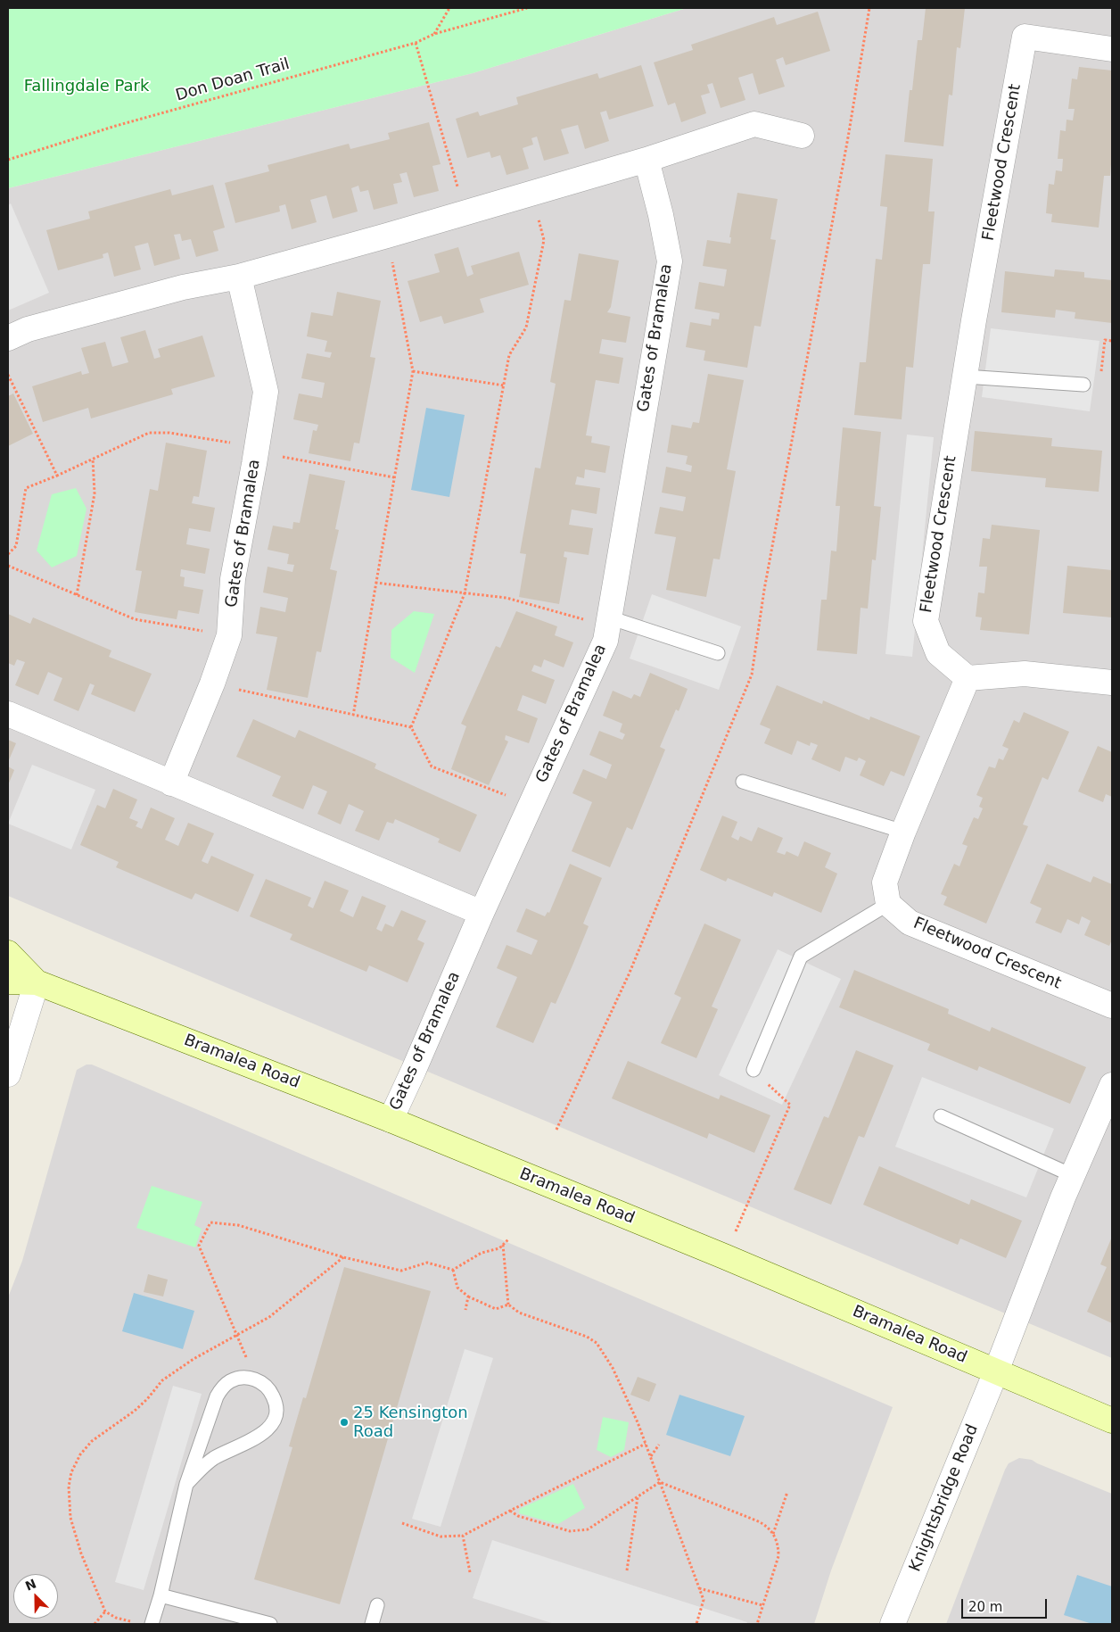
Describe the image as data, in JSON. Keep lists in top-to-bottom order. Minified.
{"streets":{"main road":["Bramalea Road"],"street":["Fleetwood Crescent","Gates of Bramalea","Knightsbridge Road"],"path":["Don Doan Trail"]},"crossings":[["Gates of Bramalea","Bramalea Road"],["Bramalea Road","Knightsbridge Road"]],"parks":["Fallingdale Park"],"places":["25 Kensington Road"],"scale_bar":"20 m","north":"top left"}
